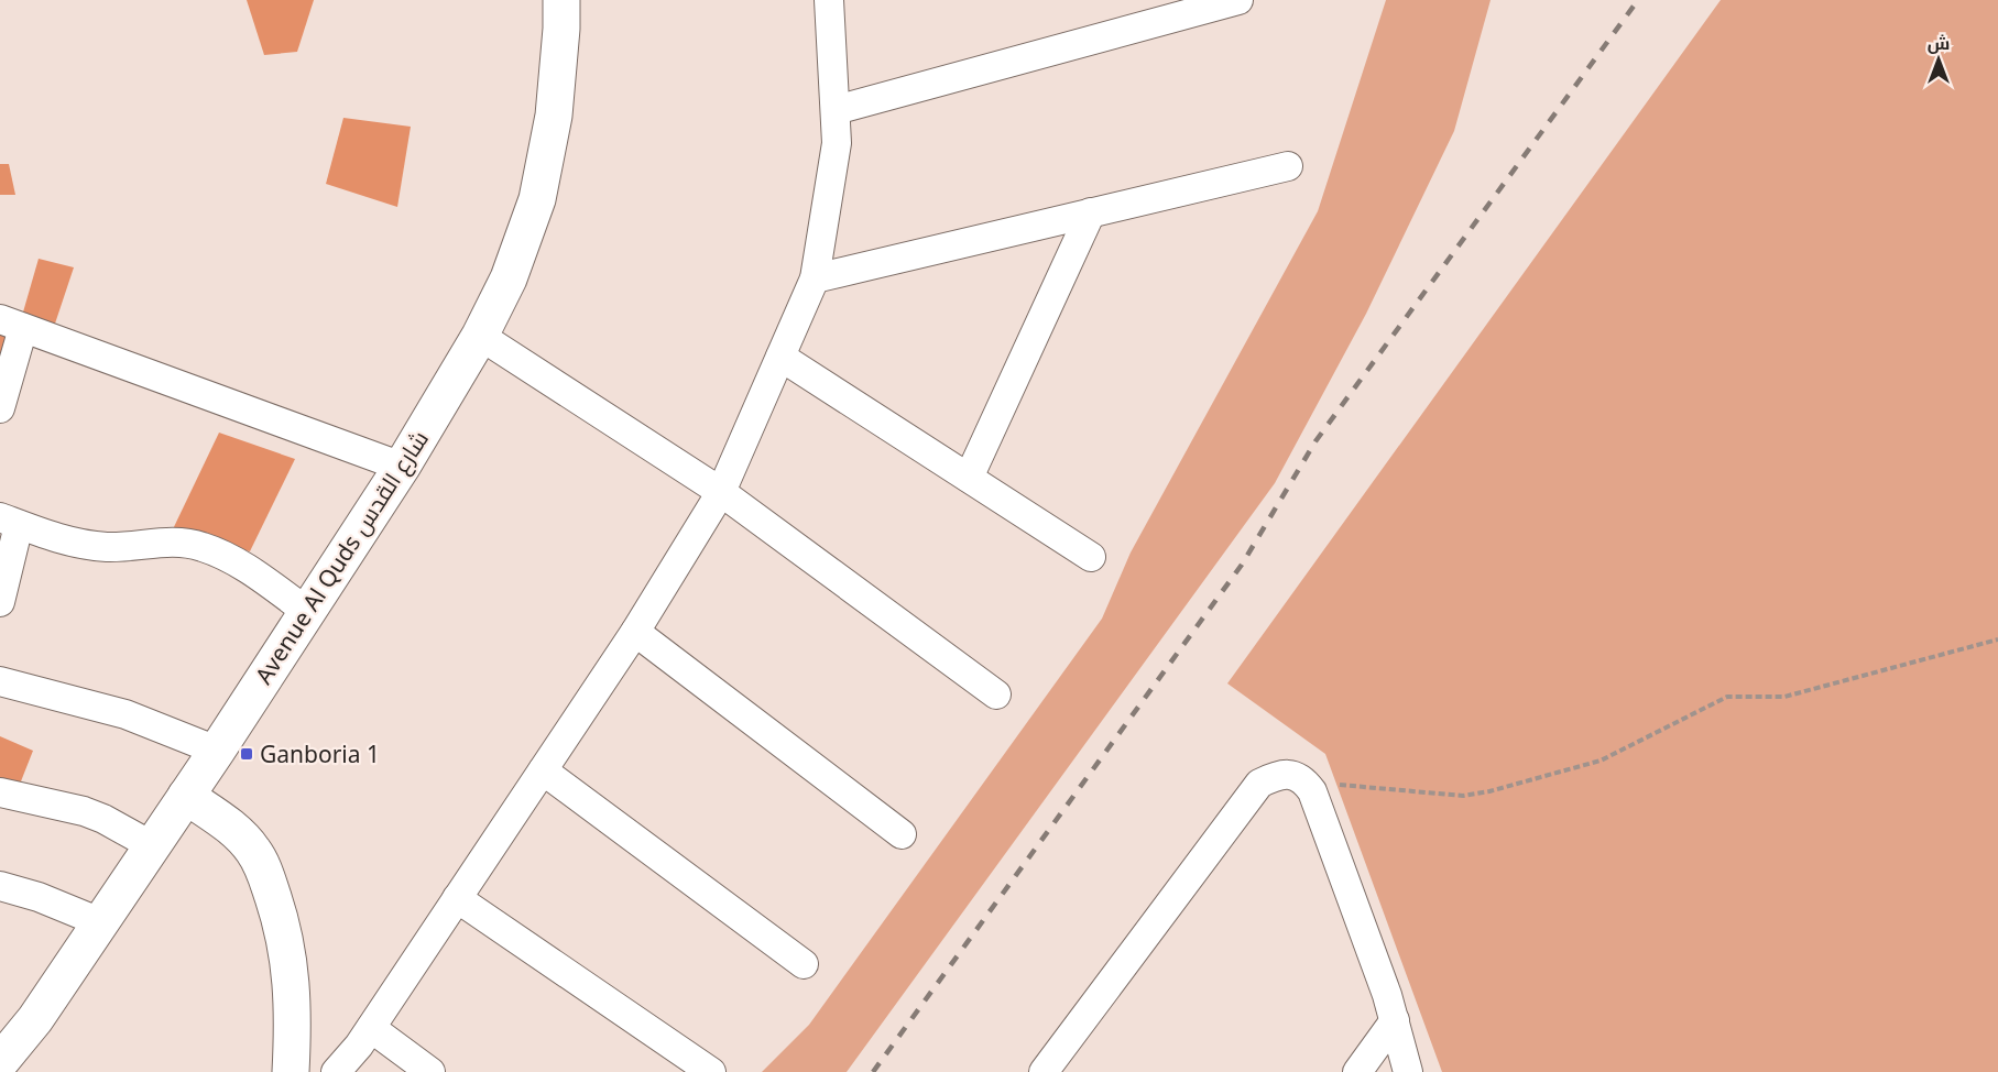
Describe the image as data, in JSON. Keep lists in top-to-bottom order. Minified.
{"streets":{"main road":["Avenue Al Quds شارع القدس"]},"places":{"transit":["Ganboria 1"]},"north":"top"}
